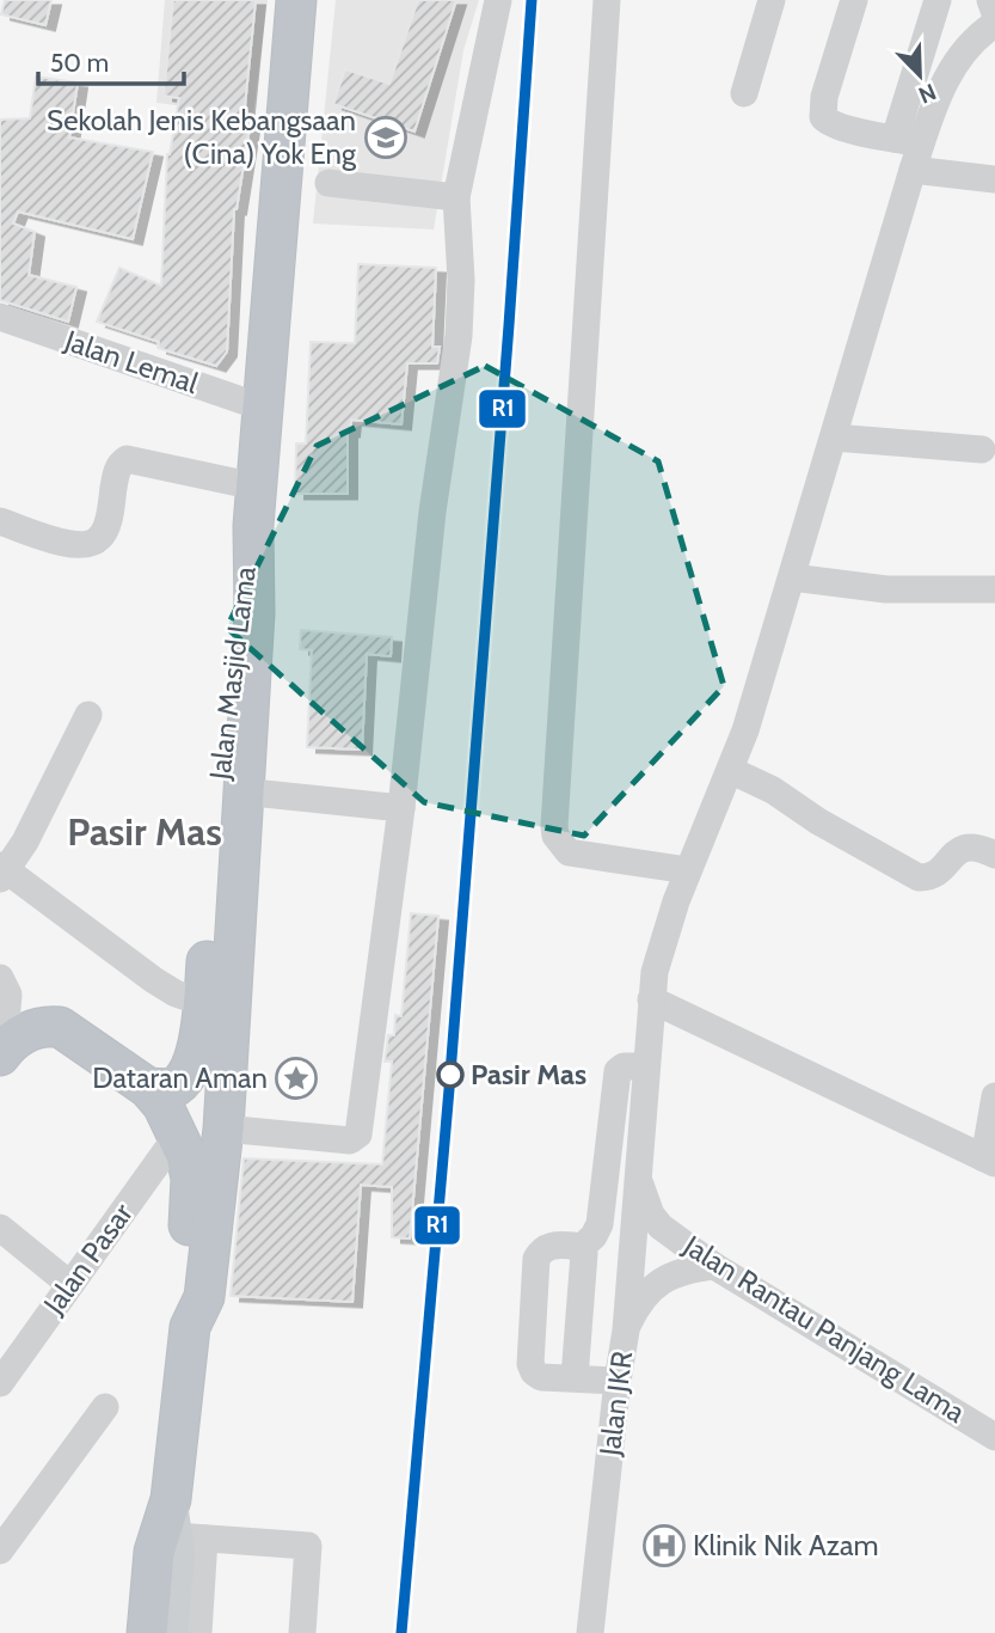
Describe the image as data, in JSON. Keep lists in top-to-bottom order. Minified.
{"streets":{"highway":["Jalan Masjid Lama"],"street":["Jalan Lemal","Jalan Pasar","Jalan Rantau Panjang Lama","Jalan JKR"]},"crossings":[["Jalan Lemal","Jalan Masjid Lama"],["Jalan Masjid Lama","Jalan Pasar"],["Jalan Rantau Panjang Lama","Jalan JKR"]],"districts":["Pasir Mas"],"places":{"school or university":["Sekolah Jenis Kebangsaan (Cina) Yok Eng"],"other":["Pasir Mas"],"place":["Dataran Aman"],"hospital":["Klinik Nik Azam"]},"lines":["transit line R1"],"scale_bar":"50 m","north":"bottom right"}
